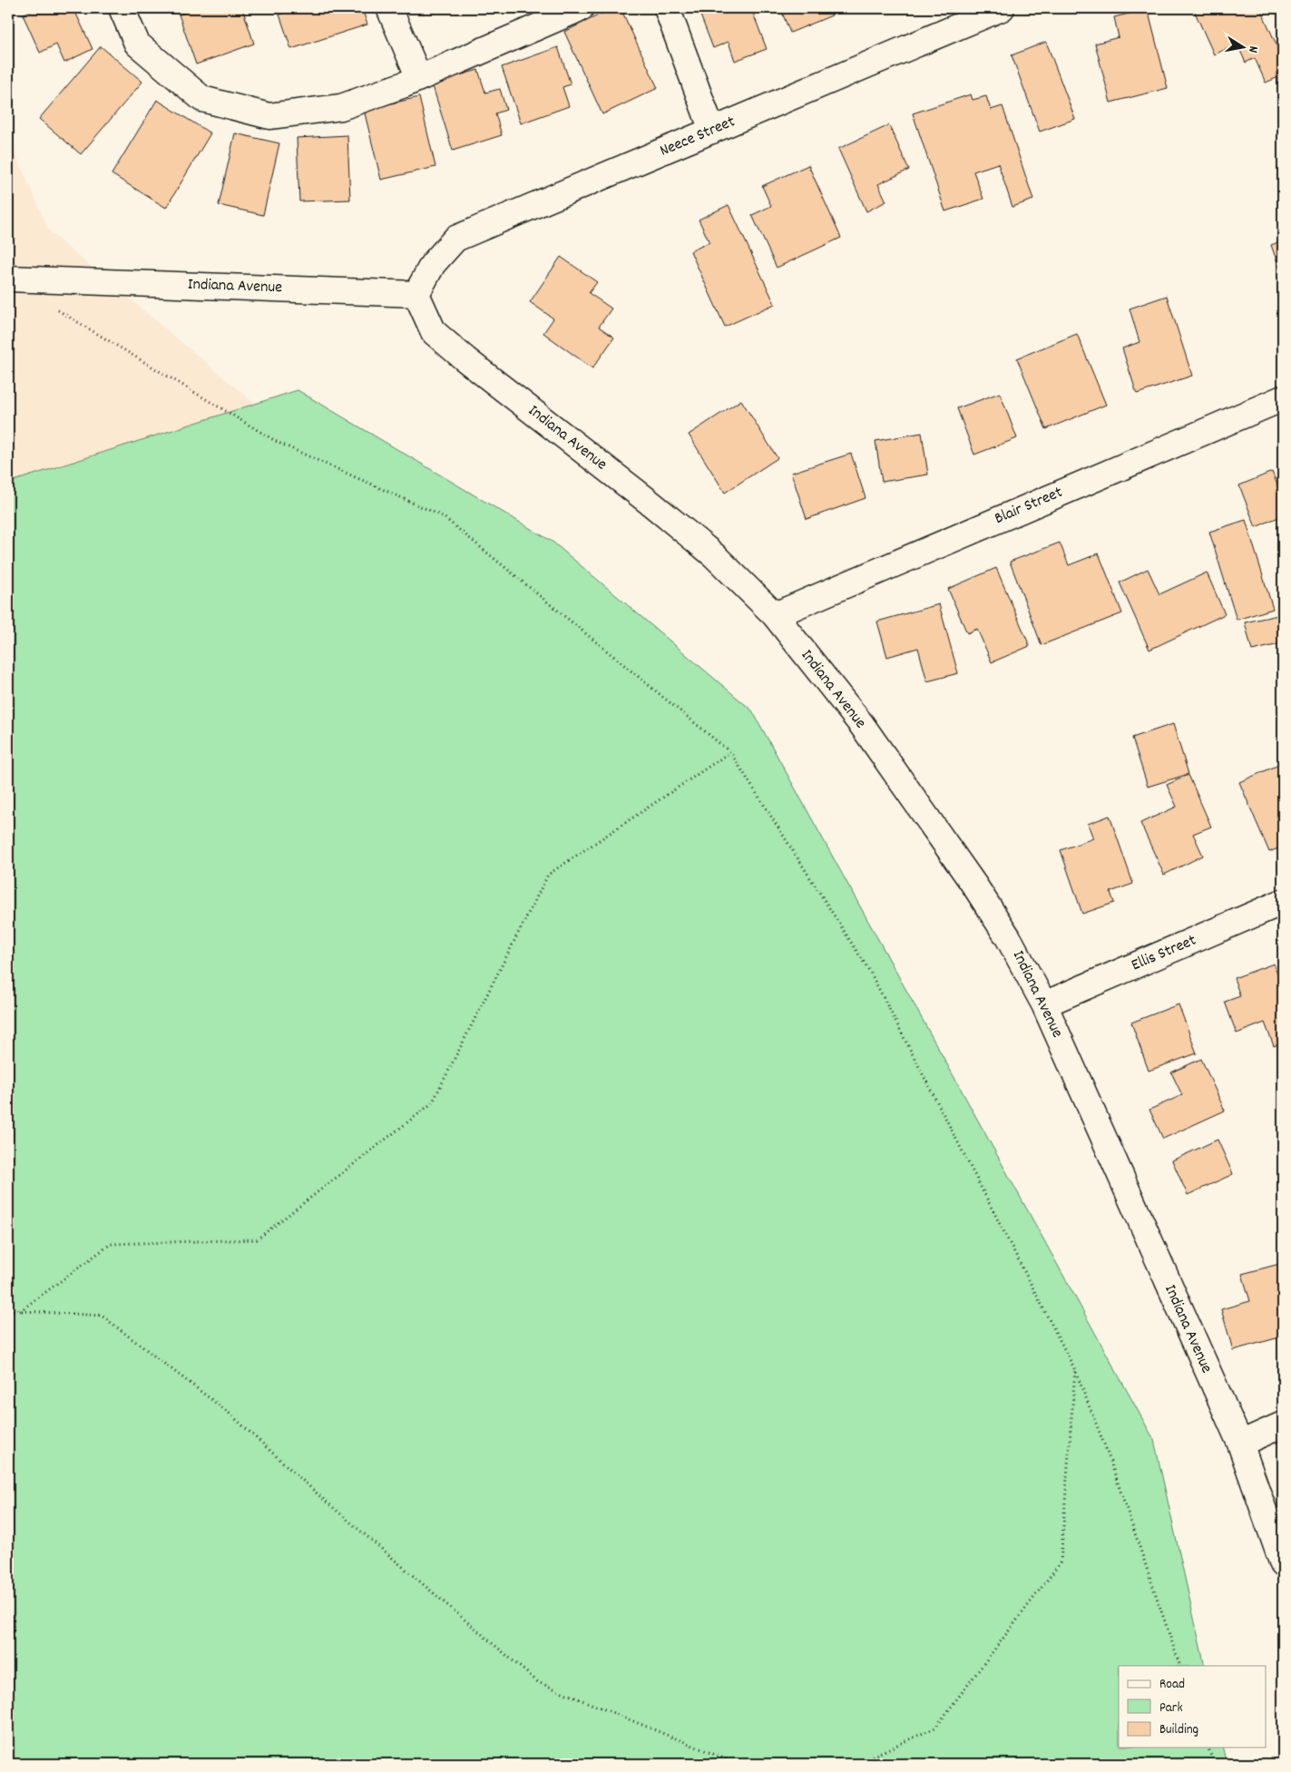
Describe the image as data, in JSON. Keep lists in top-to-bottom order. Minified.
{"streets":{"street":["Neece Street","Indiana Avenue","Blair Street","Ellis Street"]},"crossings":[["Neece Street","Indiana Avenue"],["Indiana Avenue","Blair Street"],["Indiana Avenue","Ellis Street"]],"legend":["Road","Park","Building"],"north":"right"}
